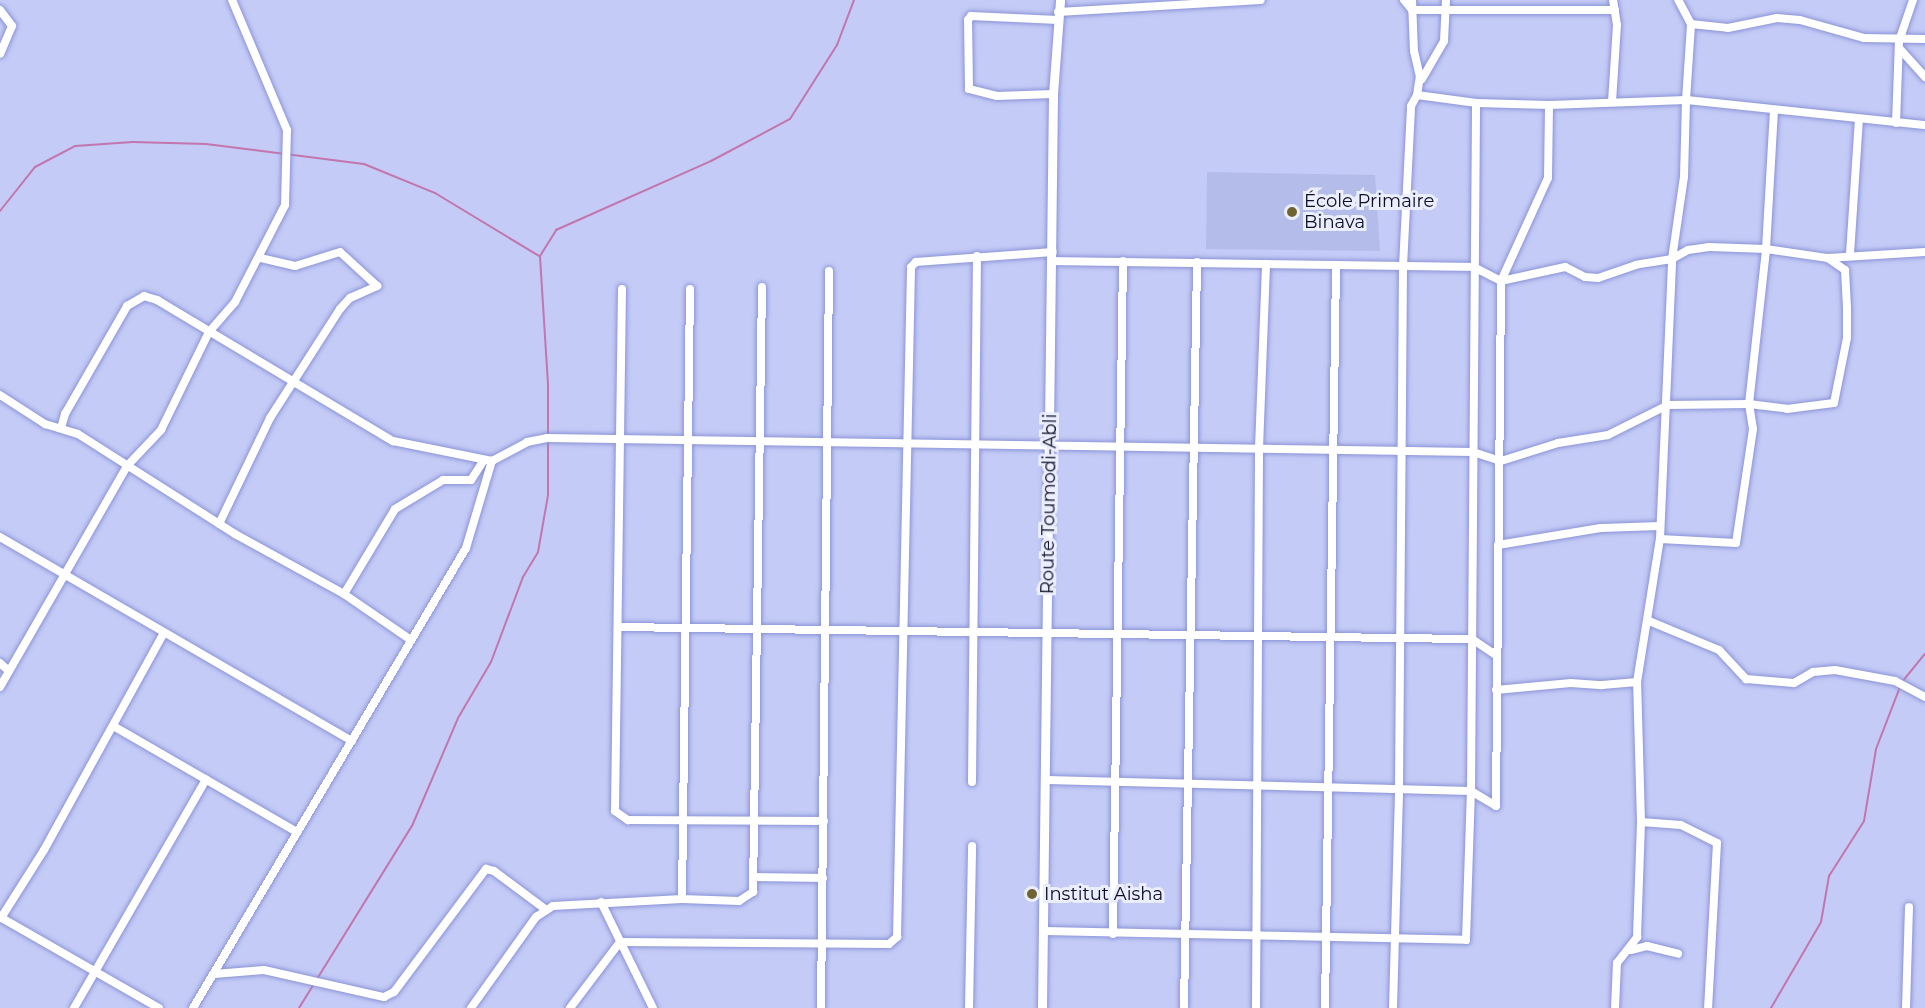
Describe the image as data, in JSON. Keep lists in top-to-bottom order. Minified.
{"streets":{"street":["Route Toumodi-Abli"]},"places":["École Primaire Binava","Institut Aisha"]}
